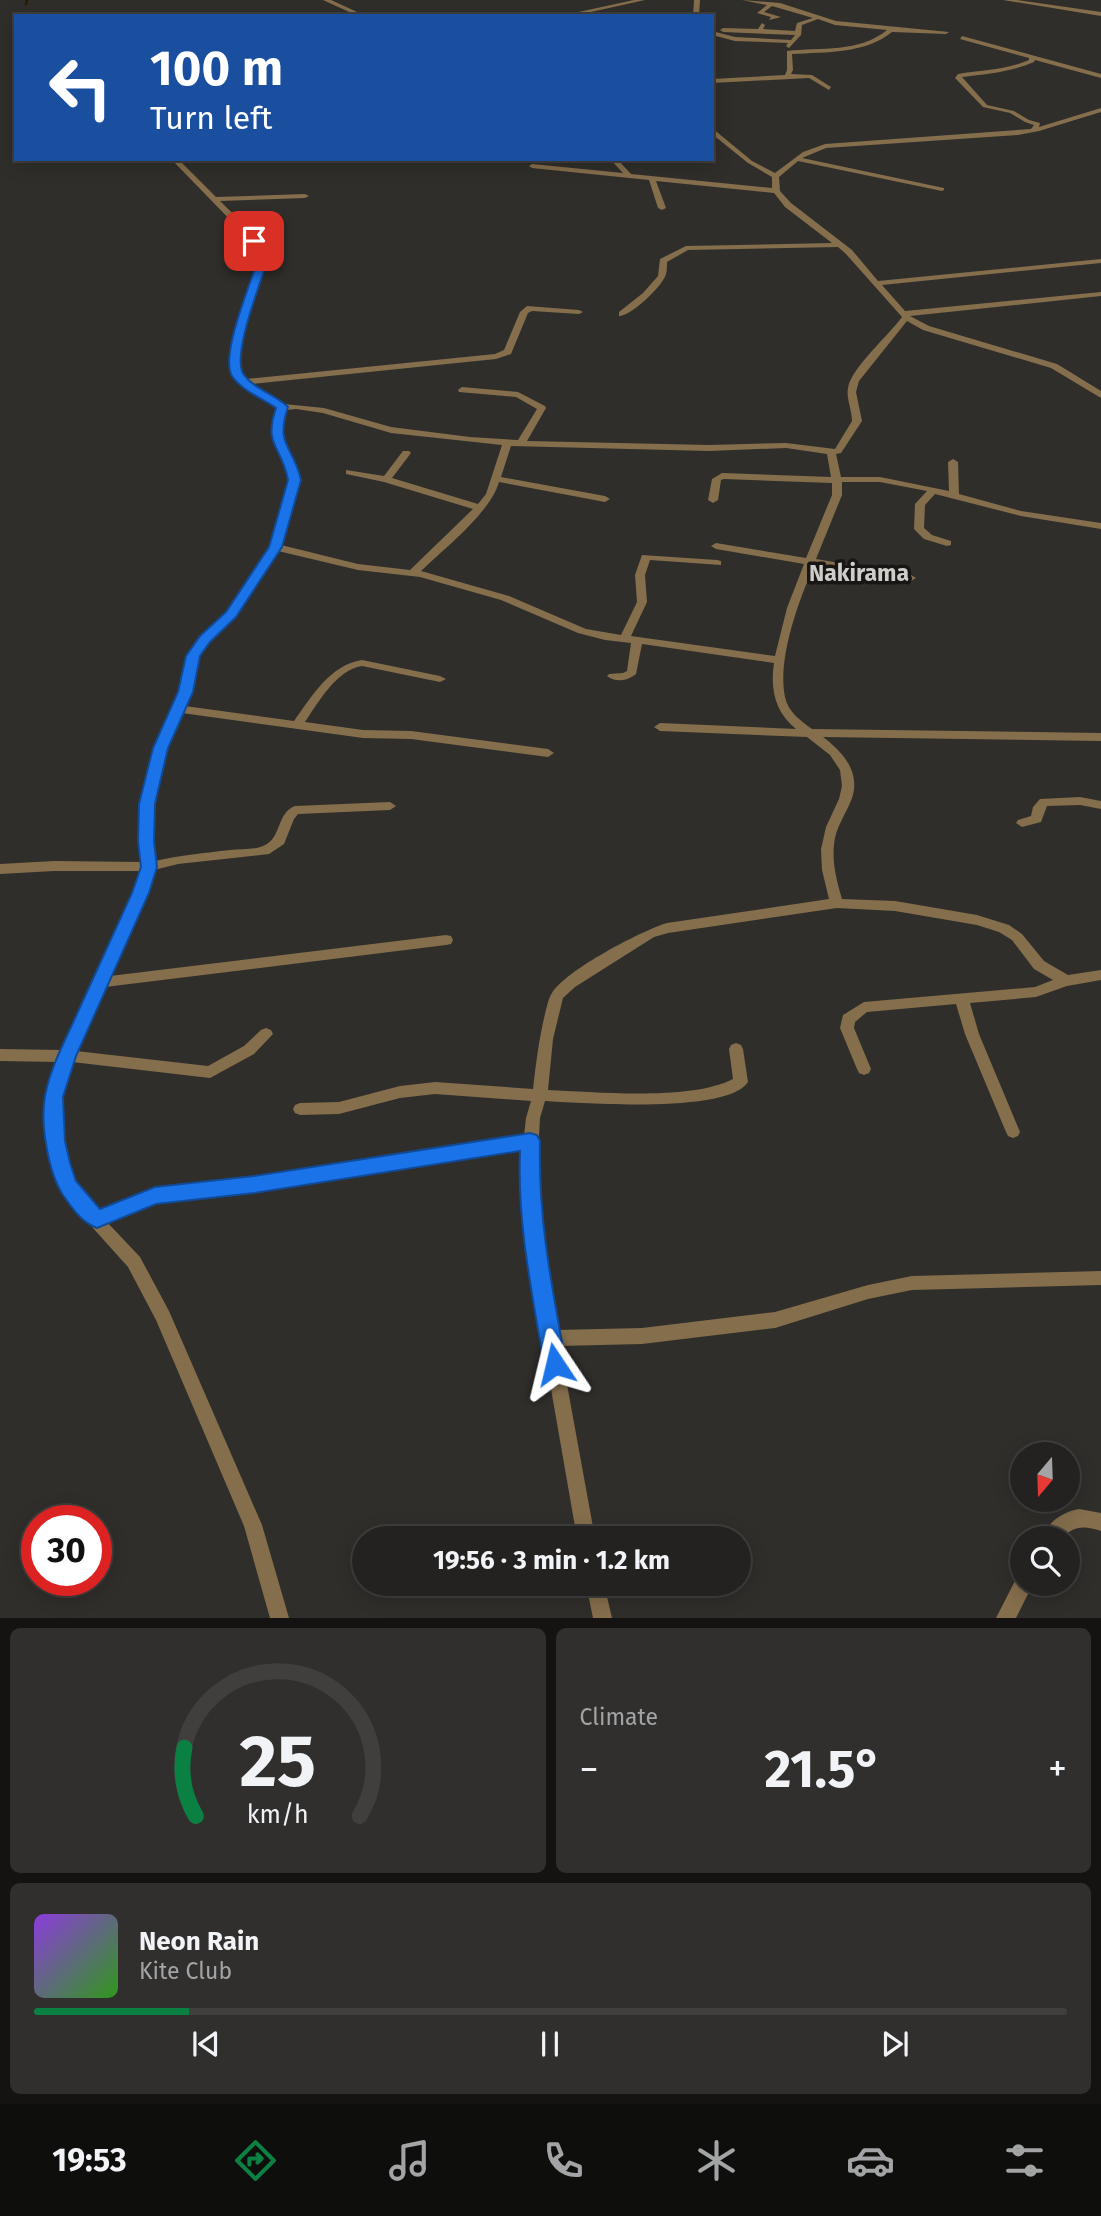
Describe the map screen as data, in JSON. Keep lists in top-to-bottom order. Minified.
{"districts":["Nakirama"],"north":"bottom","page":{"turn":["100 m","Turn left"],"limit":"30","trip":"19:56 · 3 min · 1.2 km","tile":"Climate","heat":["−","21.5°","+"],"song":["Neon Rain","Kite Club"],"tabs":"19:53","gauge":["25","km/h"]}}
